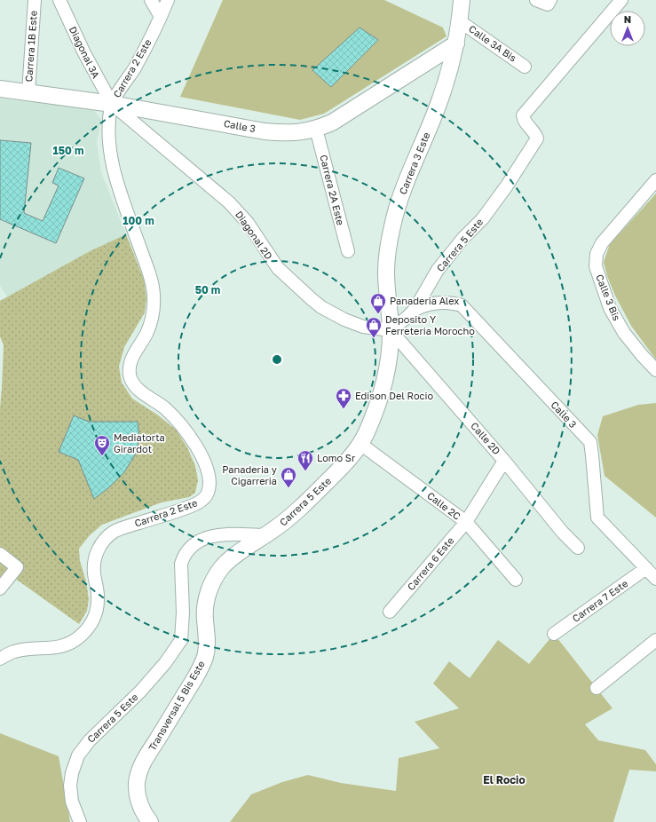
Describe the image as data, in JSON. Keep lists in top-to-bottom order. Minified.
{"streets":{"street":["Calle 3A Bis","Carrera 1B Este","Diagonal 3A","Carrera 2 Este","Calle 3","Carrera 3 Este","Carrera 2A Este","Diagonal 2D","Carrera 5 Este","Calle 3 Bis","Calle 2D","Calle 2C","Carrera 6 Este","Carrera 7 Este","Transversal 5 Bis Este"]},"crossings":[["Calle 3A Bis","Carrera 3 Este"],["Carrera 1B Este","Calle 3"],["Diagonal 3A","Carrera 2 Este"],["Diagonal 3A","Calle 3"],["Diagonal 3A","Diagonal 2D"],["Carrera 2 Este","Calle 3"],["Carrera 2 Este","Diagonal 2D"],["Calle 3","Carrera 3 Este"],["Calle 3","Carrera 2A Este"],["Calle 3","Diagonal 2D"],["Calle 3","Carrera 5 Este"],["Calle 3","Carrera 7 Este"],["Carrera 3 Este","Diagonal 2D"],["Carrera 3 Este","Carrera 5 Este"],["Carrera 3 Este","Calle 2D"],["Diagonal 2D","Carrera 5 Este"],["Diagonal 2D","Calle 2D"],["Carrera 5 Este","Calle 2D"],["Carrera 5 Este","Calle 2C"],["Carrera 5 Este","Transversal 5 Bis Este"],["Calle 2D","Carrera 6 Este"],["Calle 2C","Carrera 6 Este"]],"districts":["El Rocio"],"places":{"shop":["Panaderia Alex","Deposito Y Ferreteria Morocho","Panaderia y Cigarreria"],"pharmacy":["Edison Del Rocio"],"theatre":["Mediatorta Girardot"],"restaurant":["Lomo Sr"]},"north":"top","rings":["150 m","100 m","50 m"]}
